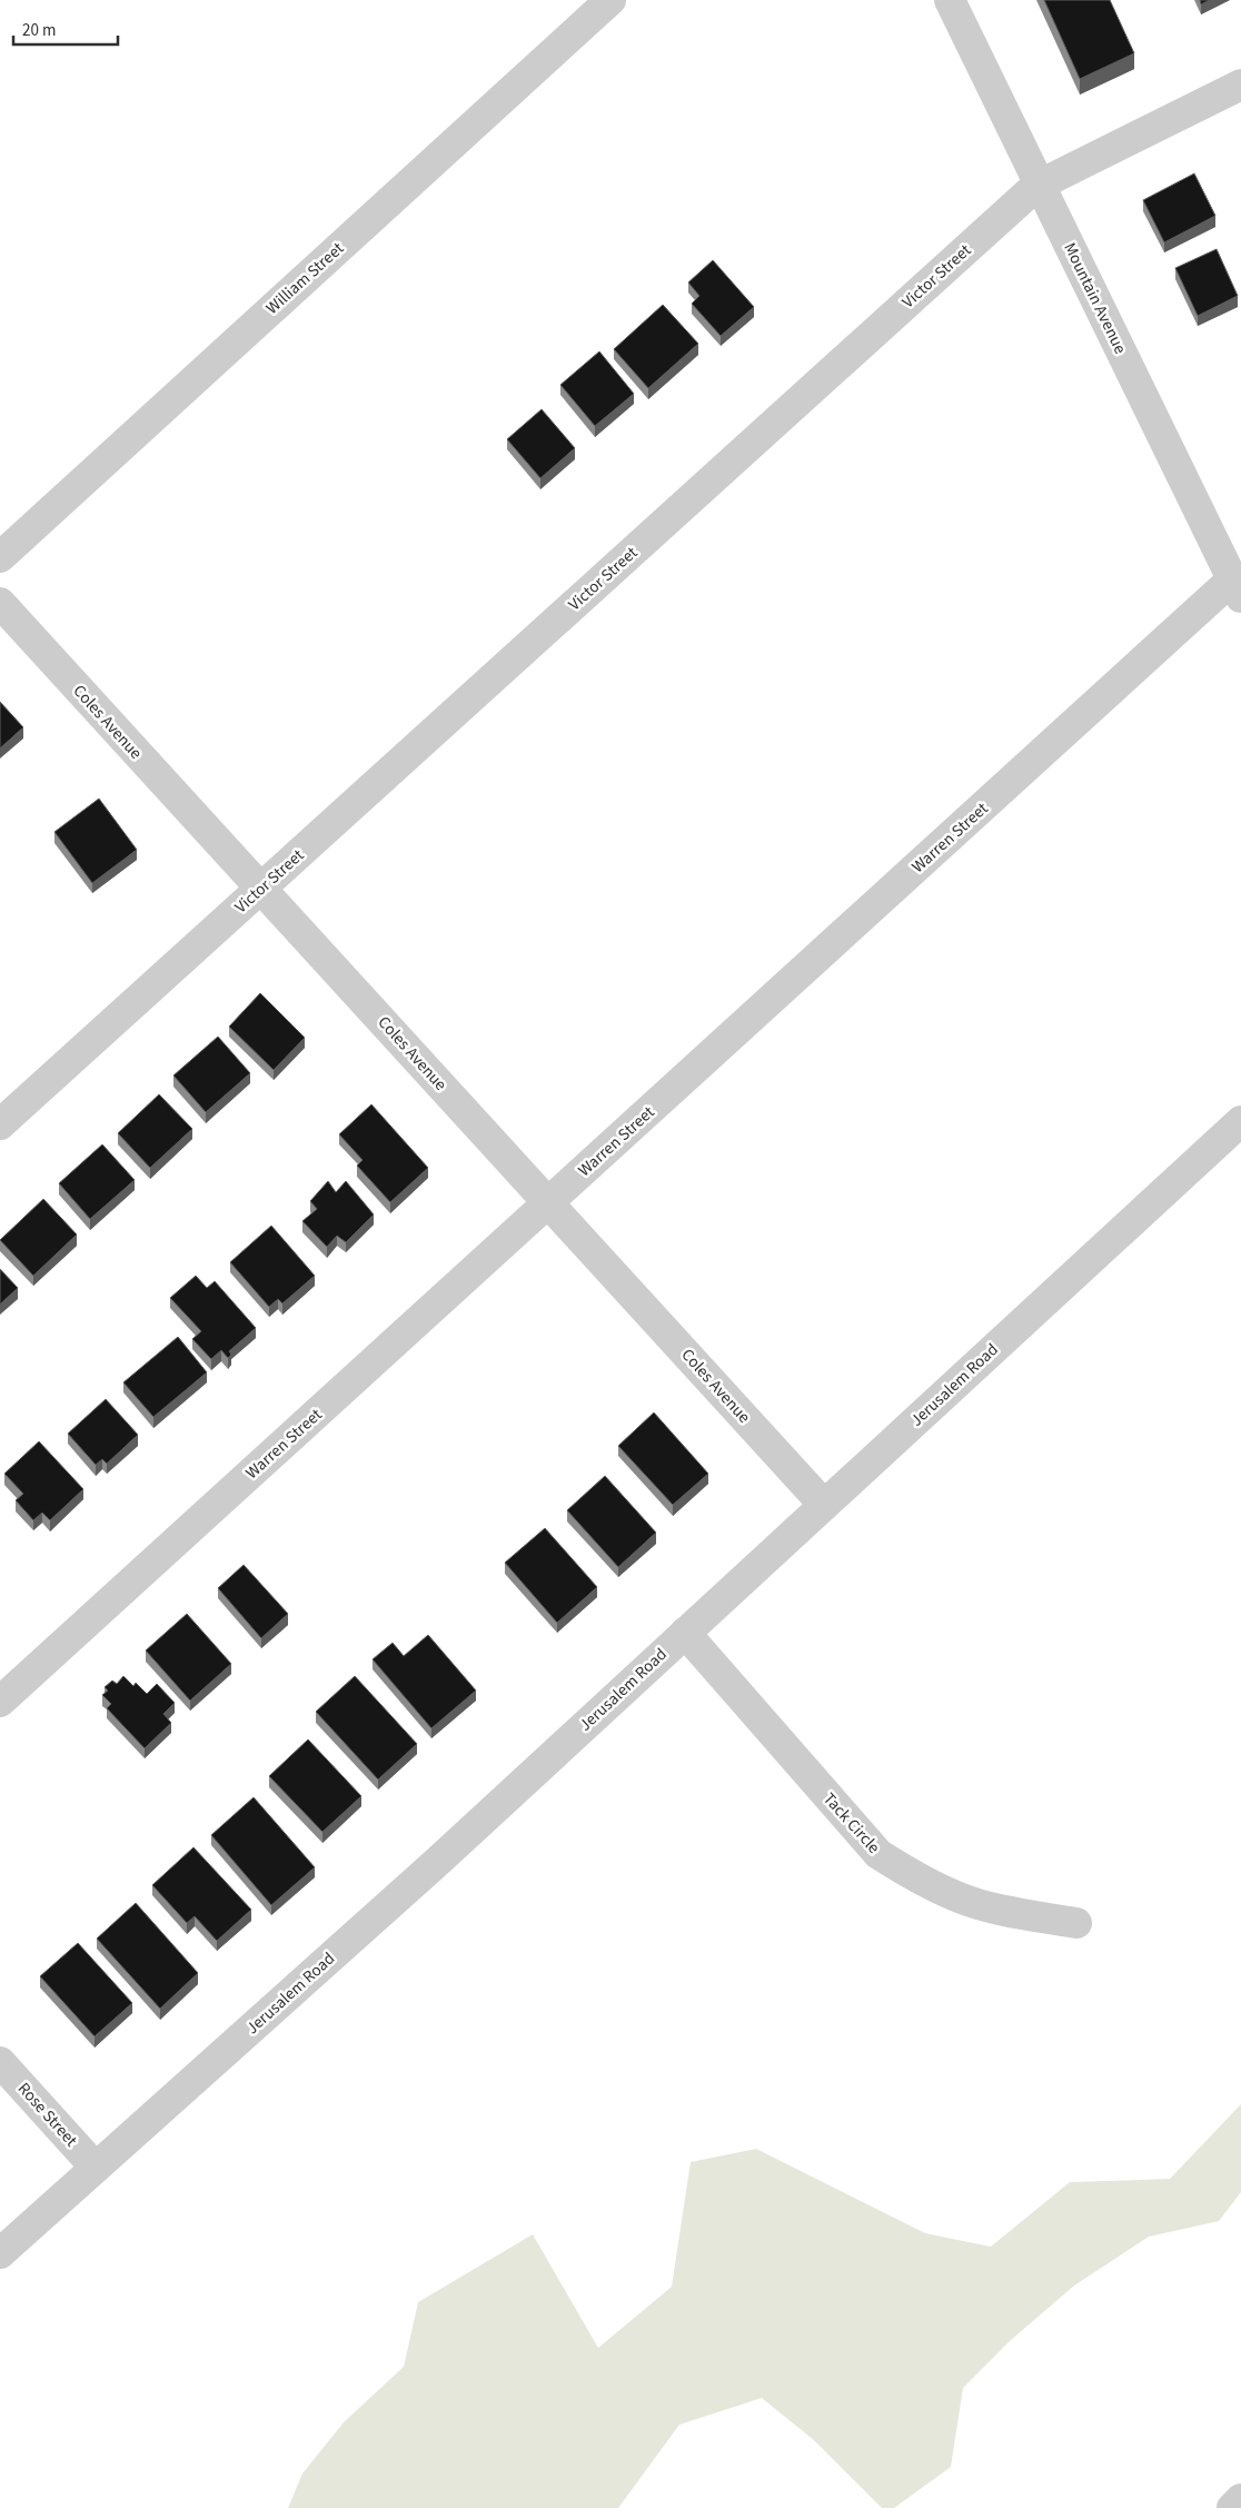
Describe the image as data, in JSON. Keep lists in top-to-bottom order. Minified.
{"streets":{"street":["Victor Street","William Street","Mountain Avenue","Coles Avenue","Warren Street","Jerusalem Road","Tack Circle","Rose Street"]},"crossings":[["Victor Street","Mountain Avenue"],["Victor Street","Coles Avenue"],["Mountain Avenue","Warren Street"],["Coles Avenue","Warren Street"],["Coles Avenue","Jerusalem Road"],["Jerusalem Road","Tack Circle"],["Jerusalem Road","Rose Street"]],"scale_bar":"20 m"}
